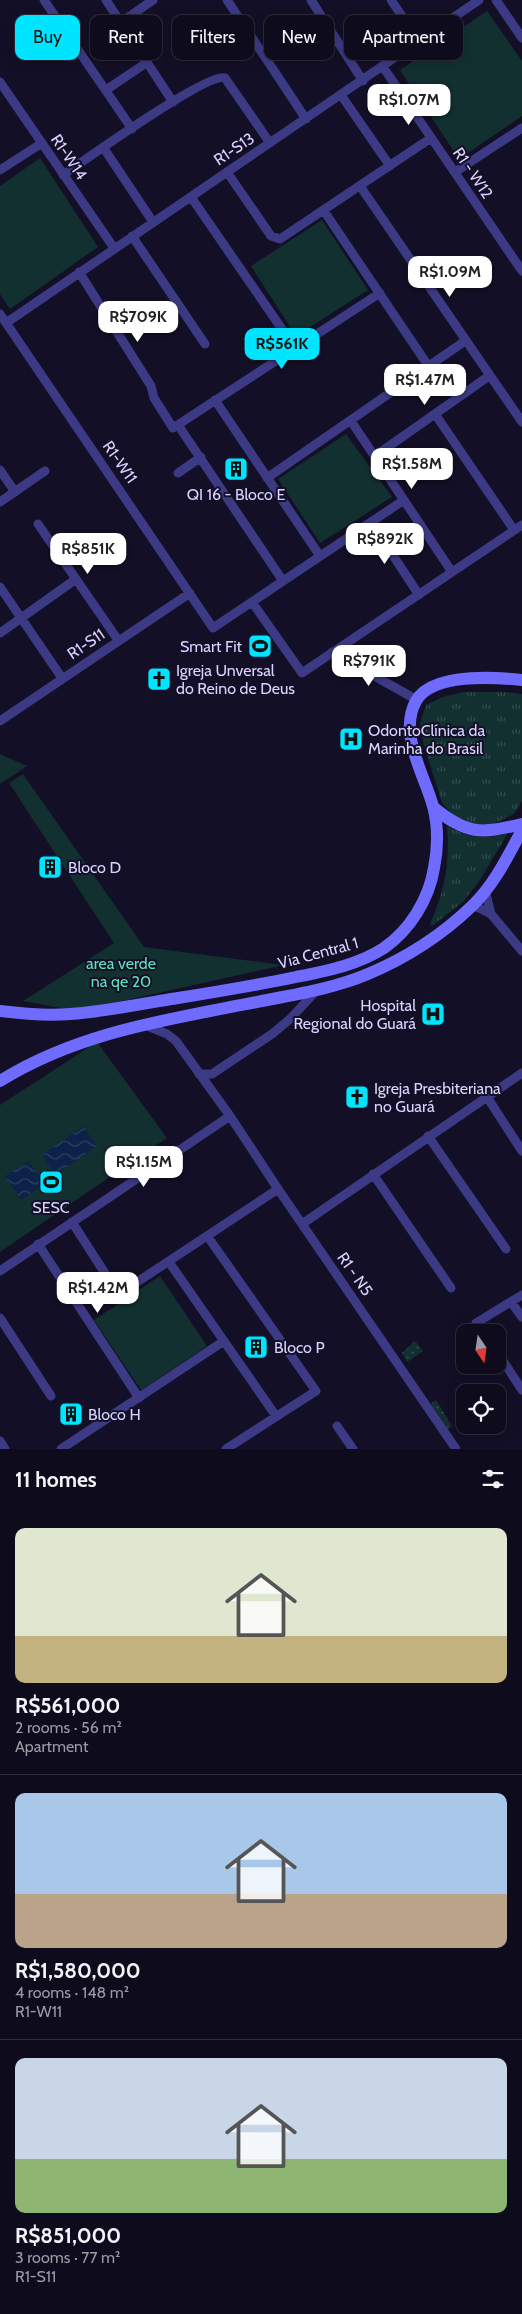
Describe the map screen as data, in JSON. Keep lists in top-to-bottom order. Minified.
{"streets":{"street":["R1-S13","R1-W14","R1 - W12","R1-W11","R1-S11","Via Central 1","R1 - N5"]},"crossings":[["R1-S13","R1-W14"],["R1-S13","R1 - W12"],["R1-S13","R1-W11"],["R1-W11","R1-S11"],["Via Central 1","R1 - N5"]],"parks":["area verde na qe 20"],"places":{"building":["QI 16 - Bloco E","Bloco D","Bloco P","Bloco H"],"sports":["Smart Fit","SESC"],"church":["Igreja Unversal do Reino de Deus","Igreja Presbiteriana no Guará"],"hospital":["OdontoClínica da Marinha do Brasil","Hospital Regional do Guará"]},"north":"bottom","page":{"chip":["Buy","Rent","Filters","New","Apartment"],"price":["R$1.07M","R$1.09M","R$709K","R$561K","R$1.47M","R$1.58M","R$892K","R$851K","R$791K","R$1.15M","R$1.42M"],"heading":"11 homes","list":[{"name":"R$561,000","note":"2 rooms · 56 m² · Apartment"},{"name":"R$1,580,000","note":"4 rooms · 148 m² · R1-W11"},{"name":"R$851,000","note":"3 rooms · 77 m² · R1-S11"}]}}
